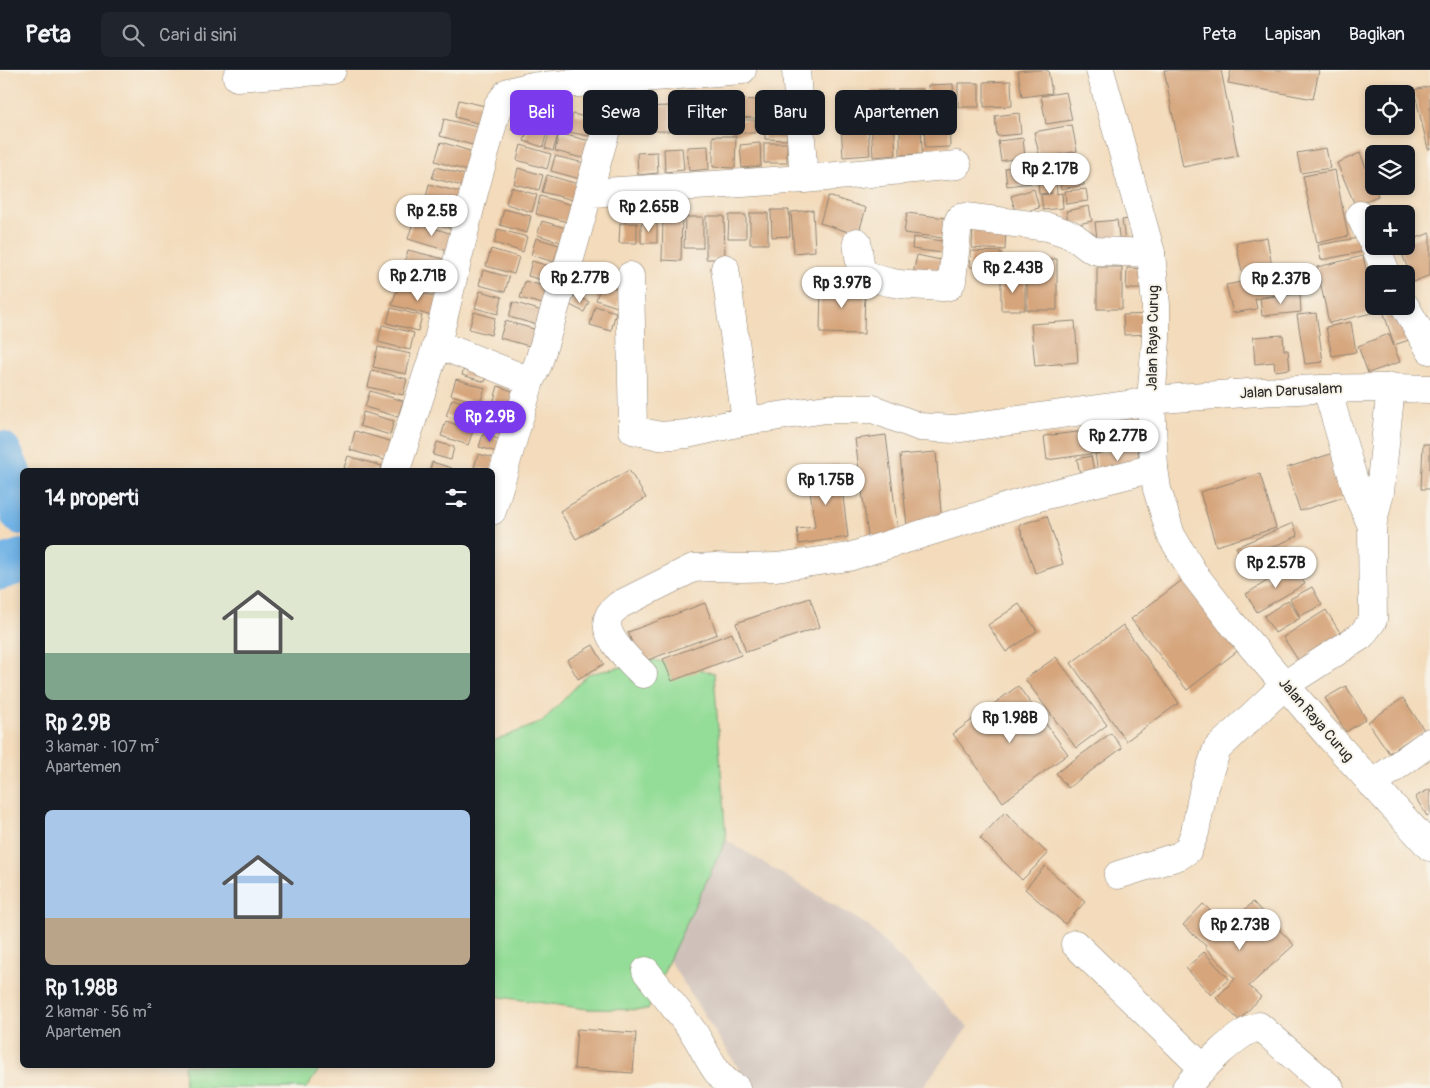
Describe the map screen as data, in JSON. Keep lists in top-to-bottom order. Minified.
{"streets":{"street":["Jalan Raya Curug","Jalan Darusalam"]},"crossings":[["Jalan Raya Curug","Jalan Darusalam"]],"page":{"header":"Peta","search":"Cari di sini","nav":["Peta","Lapisan","Bagikan"],"map_buttons":["+","−"],"chip":["Beli","Sewa","Filter","Baru","Apartemen"],"price":["Rp 2.17B","Rp 2.65B","Rp 2.5B","Rp 2.43B","Rp 2.71B","Rp 2.77B","Rp 2.37B","Rp 3.97B","Rp 2.9B","Rp 2.77B","Rp 1.75B","Rp 2.57B","Rp 1.98B","Rp 2.73B"],"heading":"14 properti","list":[{"name":"Rp 2.9B","note":"3 kamar · 107 m² · Apartemen"},{"name":"Rp 1.98B","note":"2 kamar · 56 m² · Apartemen"}]}}
